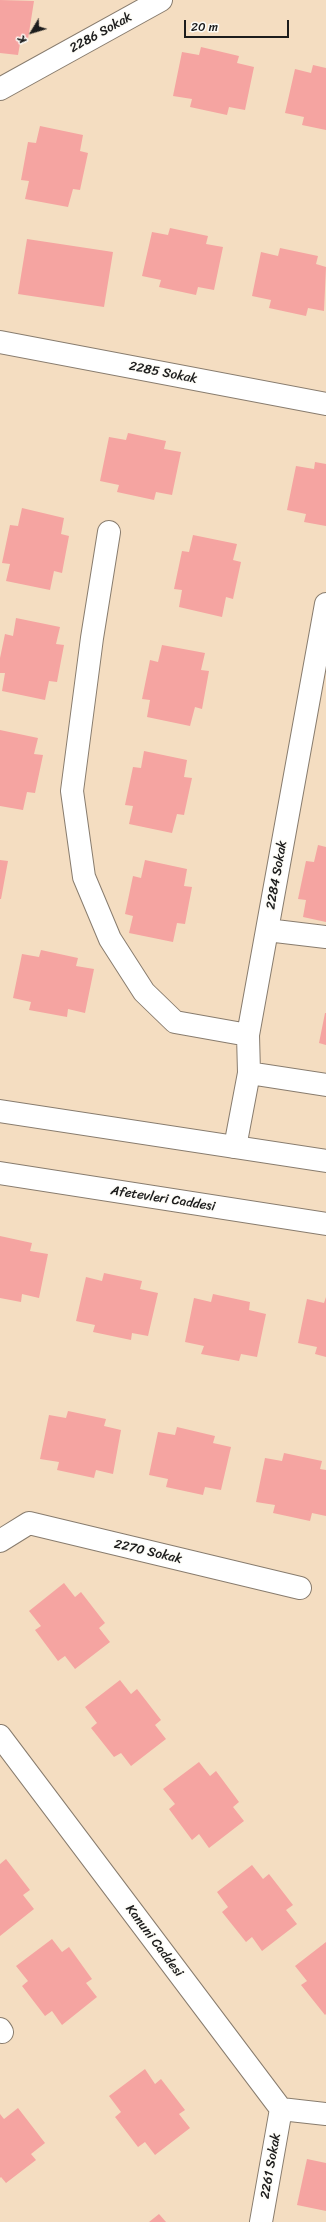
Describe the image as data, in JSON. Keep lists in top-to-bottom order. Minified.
{"streets":{"street":["2286 Sokak","2285 Sokak","2284 Sokak","Afetevleri Caddesi","2270 Sokak","Kanuni Caddesi","2261 Sokak"]},"crossings":[["Kanuni Caddesi","2261 Sokak"]],"scale_bar":"20 m","north":"bottom left"}
